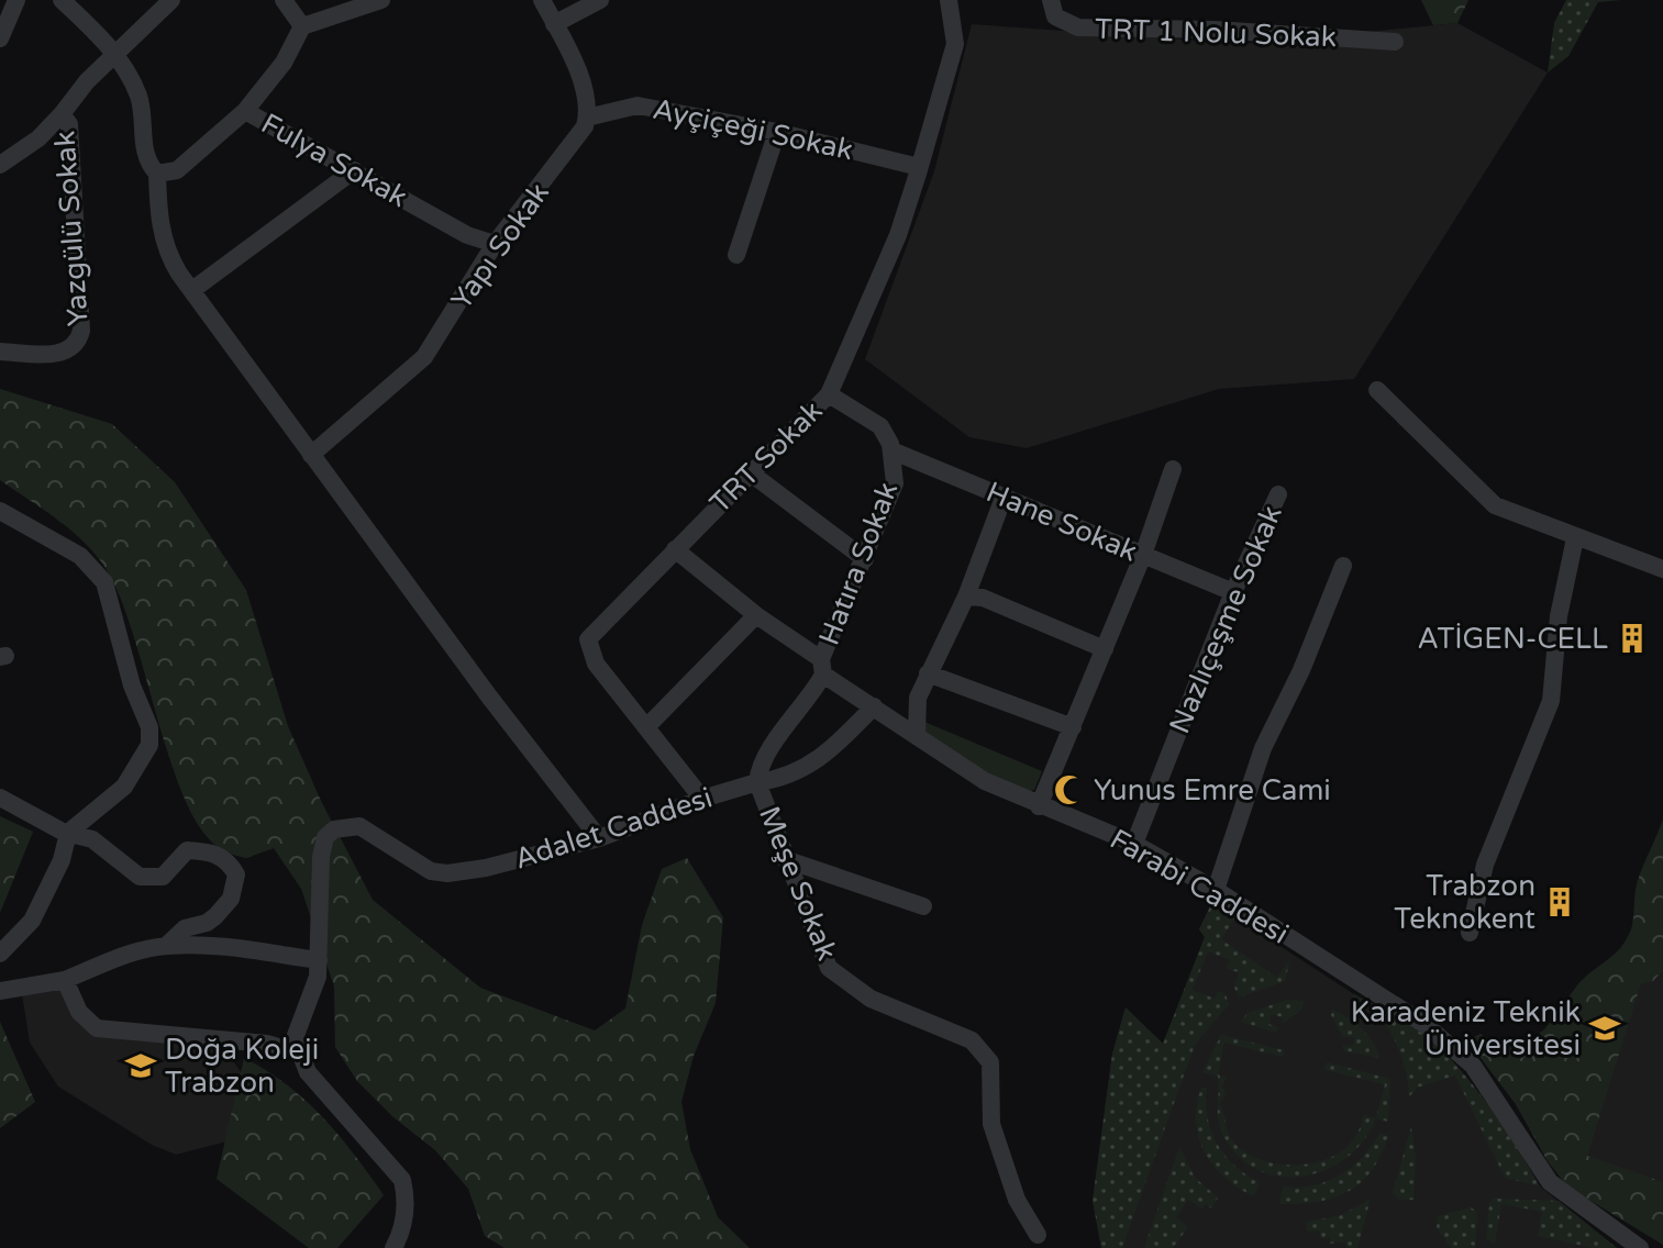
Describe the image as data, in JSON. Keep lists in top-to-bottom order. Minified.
{"streets":{"street":["TRT 1 Nolu Sokak","Ayçiçeği Sokak","Fulya Sokak","Yazgülü Sokak","Yapı Sokak","TRT Sokak","Hane Sokak","Hatıra Sokak","Nazlıçeşme Sokak","Adalet Caddesi","Meşe Sokak","Farabi Caddesi"]},"crossings":[["Ayçiçeği Sokak","Yapı Sokak"],["Ayçiçeği Sokak","TRT Sokak"],["Fulya Sokak","Yapı Sokak"],["TRT Sokak","Hatıra Sokak"],["TRT Sokak","Adalet Caddesi"],["TRT Sokak","Farabi Caddesi"],["Hane Sokak","Hatıra Sokak"],["Hane Sokak","Nazlıçeşme Sokak"],["Hatıra Sokak","Farabi Caddesi"],["Nazlıçeşme Sokak","Farabi Caddesi"],["Adalet Caddesi","Meşe Sokak"],["Meşe Sokak","Farabi Caddesi"]],"places":{"building":["ATİGEN-CELL","Trabzon Teknokent"],"mosque":["Yunus Emre Cami"],"school or university":["Karadeniz Teknik Üniversitesi","Doğa Koleji Trabzon"]}}
